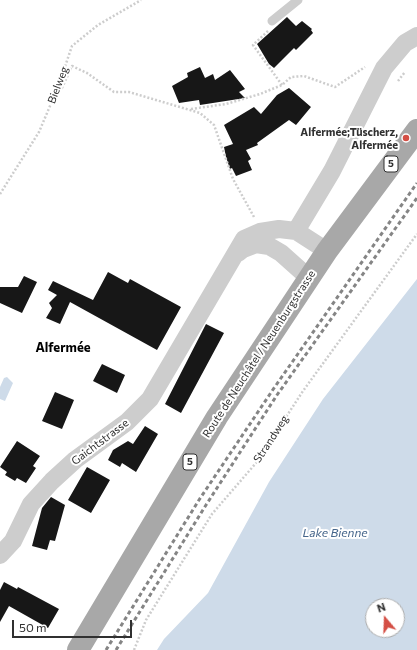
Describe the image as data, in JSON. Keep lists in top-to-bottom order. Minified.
{"streets":{"main road":["5","Route de Neuchâtel / Neuenburgstrasse"],"street":["Gaichtstrasse"],"path":["Bielweg","Strandweg"]},"crossings":[["Route de Neuchâtel / Neuenburgstrasse","Gaichtstrasse"]],"districts":["Alfermée"],"water":["Lake Bienne"],"places":["Alfermée;Tüscherz, Alfermée"],"scale_bar":"50 m","north":"top"}
